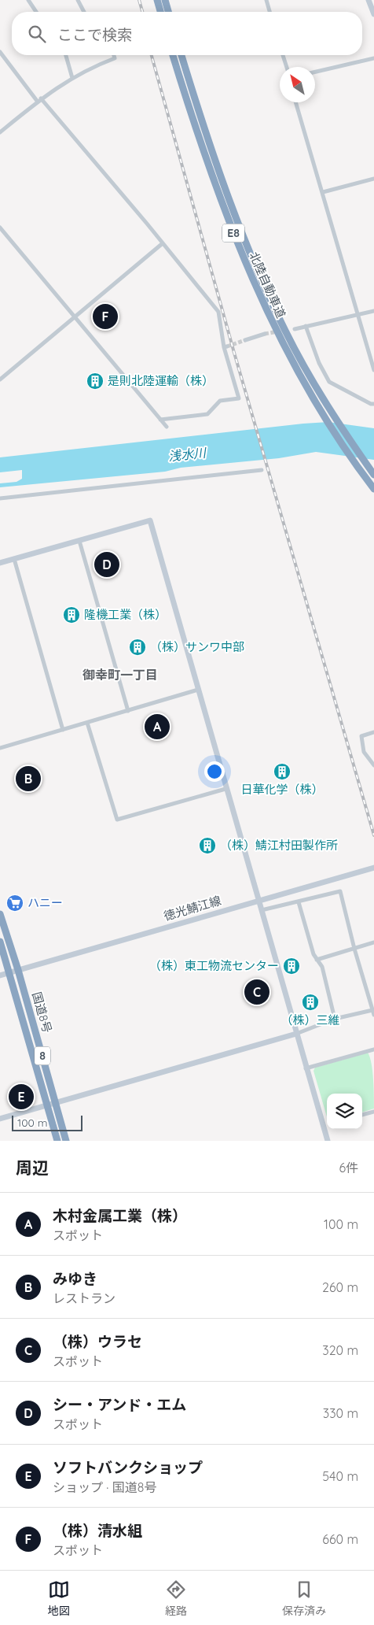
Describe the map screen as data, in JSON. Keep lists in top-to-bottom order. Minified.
{"streets":{"highway":["E8","北陸自動車道","国道8号","8"],"street":["徳光鯖江線"]},"crossings":[["徳光鯖江線","国道8号"]],"districts":["御幸町一丁目"],"water":["浅水川"],"places":{"building":["是則北陸運輸（株）","隆機工業（株）","（株）サンワ中部","日華化学（株）","（株）鯖江村田製作所","（株）東工物流センター","（株）三維"],"supermarket":["ハニー"]},"scale_bar":"100 m","north":"top left","page":{"search":"ここで検索","pins":["F","D","A","B","C","E"],"scale":"100 m","heading":["周辺","6件"],"list":[{"mark":"A","name":"木村金属工業（株）","note":"スポット","value":"100 m"},{"mark":"B","name":"みゆき","note":"レストラン","value":"260 m"},{"mark":"C","name":"（株）ウラセ","note":"スポット","value":"320 m"},{"mark":"D","name":"シー・アンド・エム","note":"スポット","value":"330 m"},{"mark":"E","name":"ソフトバンクショップ","note":"ショップ · 国道8号","value":"540 m"},{"mark":"F","name":"（株）清水組","note":"スポット","value":"660 m"}],"nav":["地図","経路","保存済み"]}}
